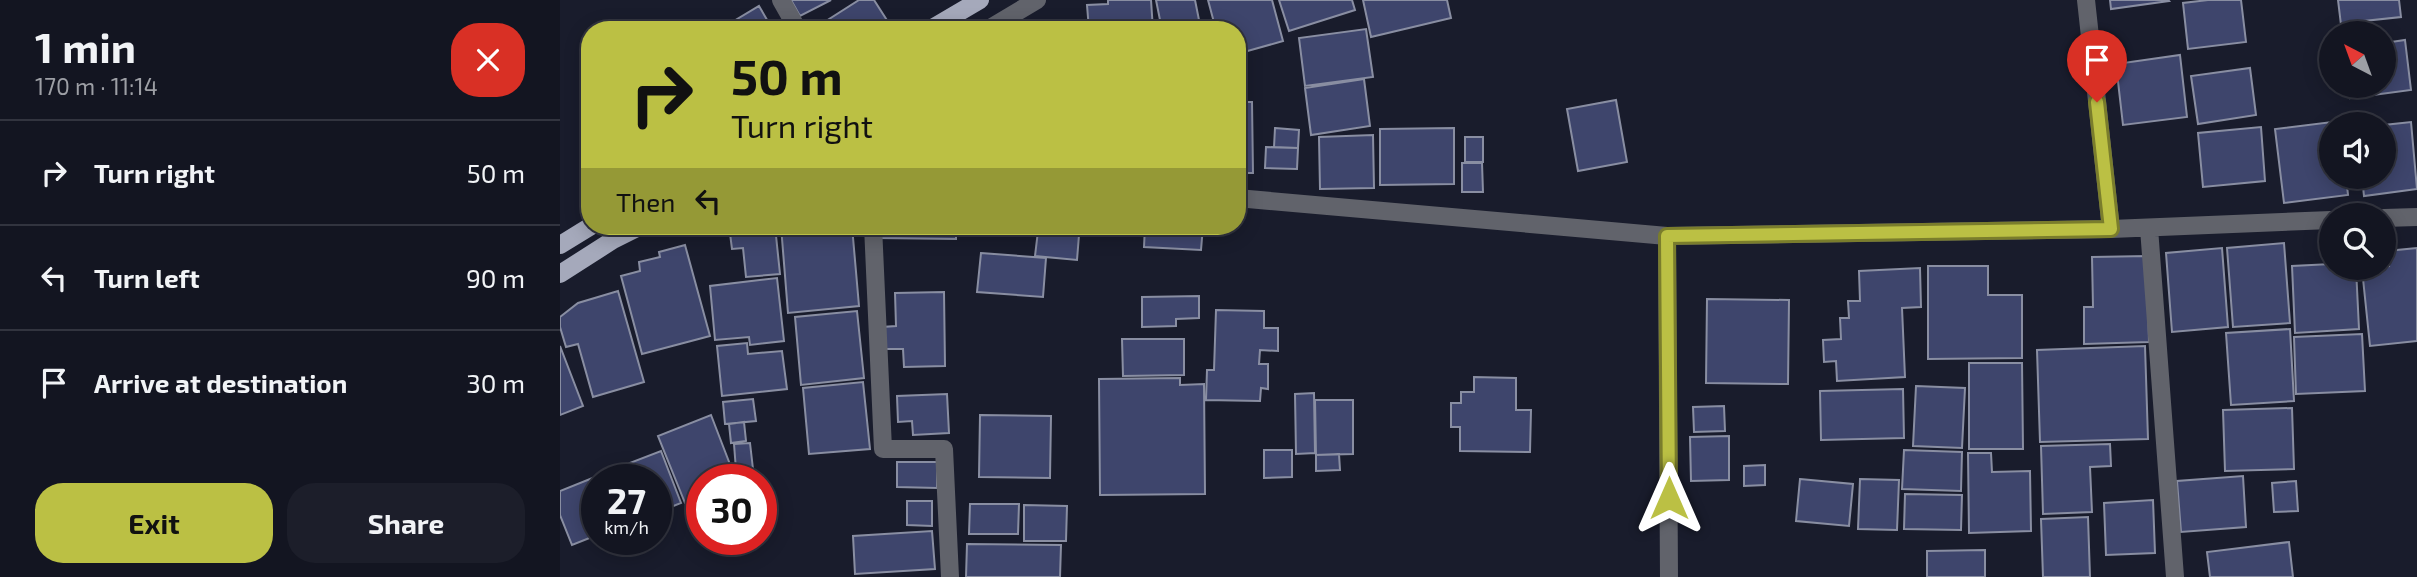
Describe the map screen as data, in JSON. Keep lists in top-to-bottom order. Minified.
{"north":"top left","page":{"heading":["1 min","170 m · 11:14"],"turn":["50 m","Turn right"],"list":[{"name":"Turn right","value":"50 m"},{"name":"Turn left","value":"90 m"},{"name":"Arrive at destination","value":"30 m"}],"then":"Then","speed":"27 km/h","limit":"30","buttons":["Exit","Share"]}}
